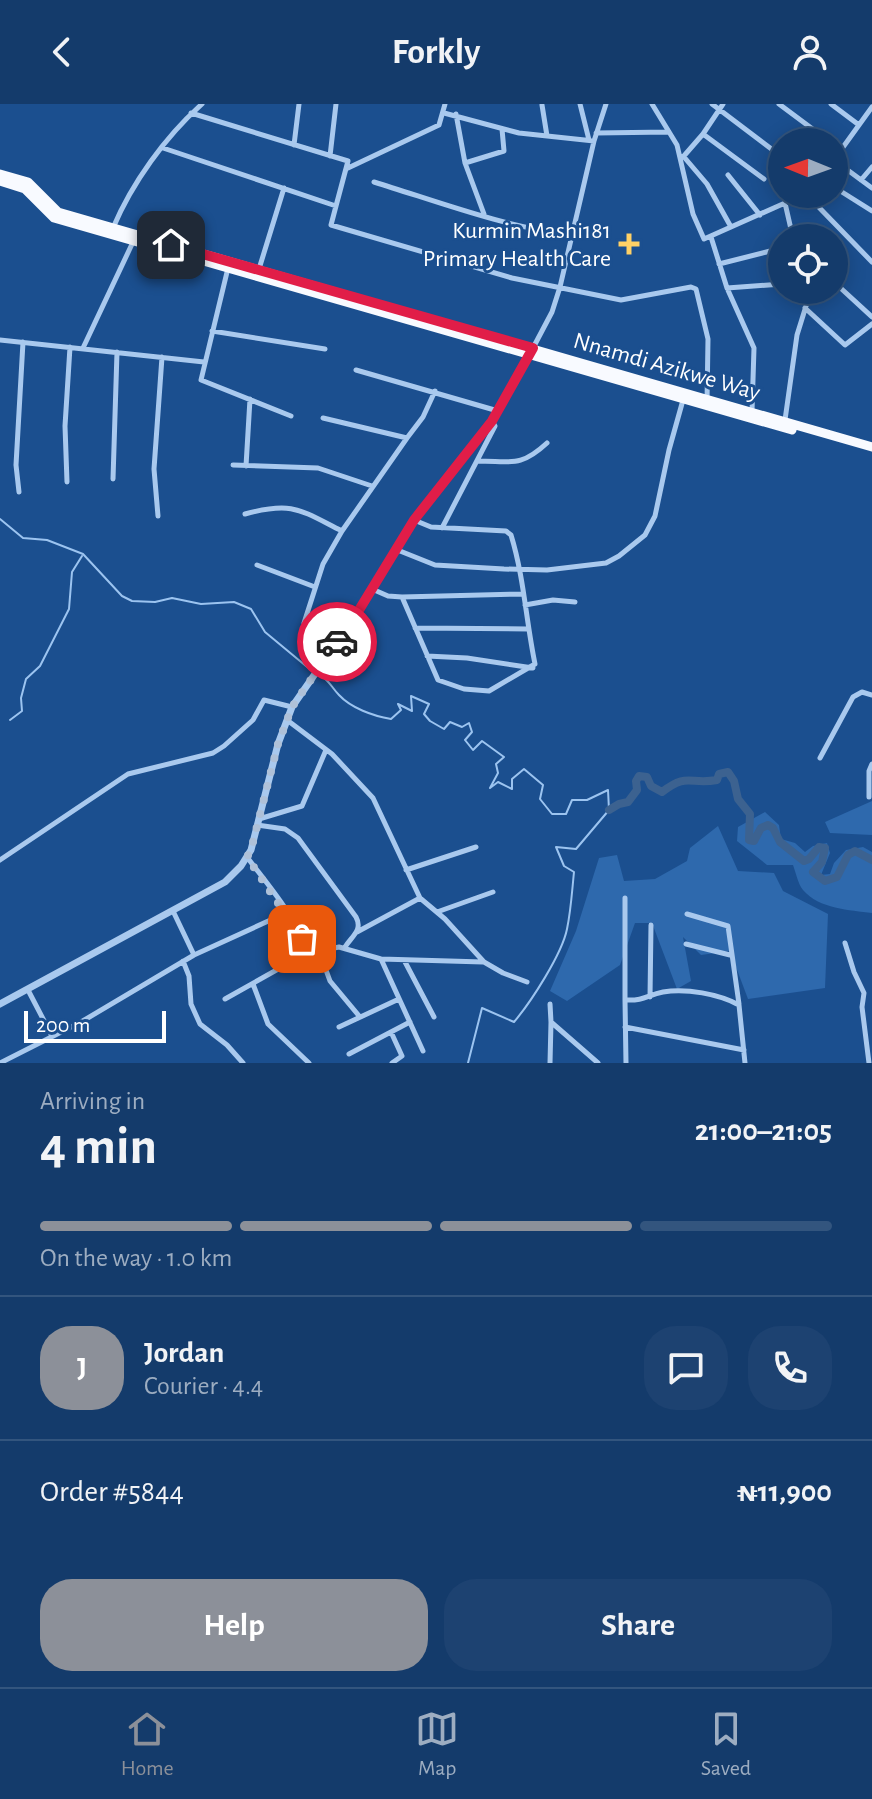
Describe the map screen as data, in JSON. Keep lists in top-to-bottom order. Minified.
{"streets":{"highway":["Nnamdi Azikwe Way"]},"places":{"health":["Kurmin Mashi181 Primary Health Care"]},"scale_bar":"200 m","north":"left","page":{"header":"Forkly","scale":"200 m","heading":["4 min","Arriving in","21:00–21:05"],"panel":["Jordan","Courier · 4.4","Order #5844","₦11,900"],"bar":"On the way · 1.0 km","round":"J","buttons":["Help","Share"],"tabs":["Home","Map","Saved"]}}
